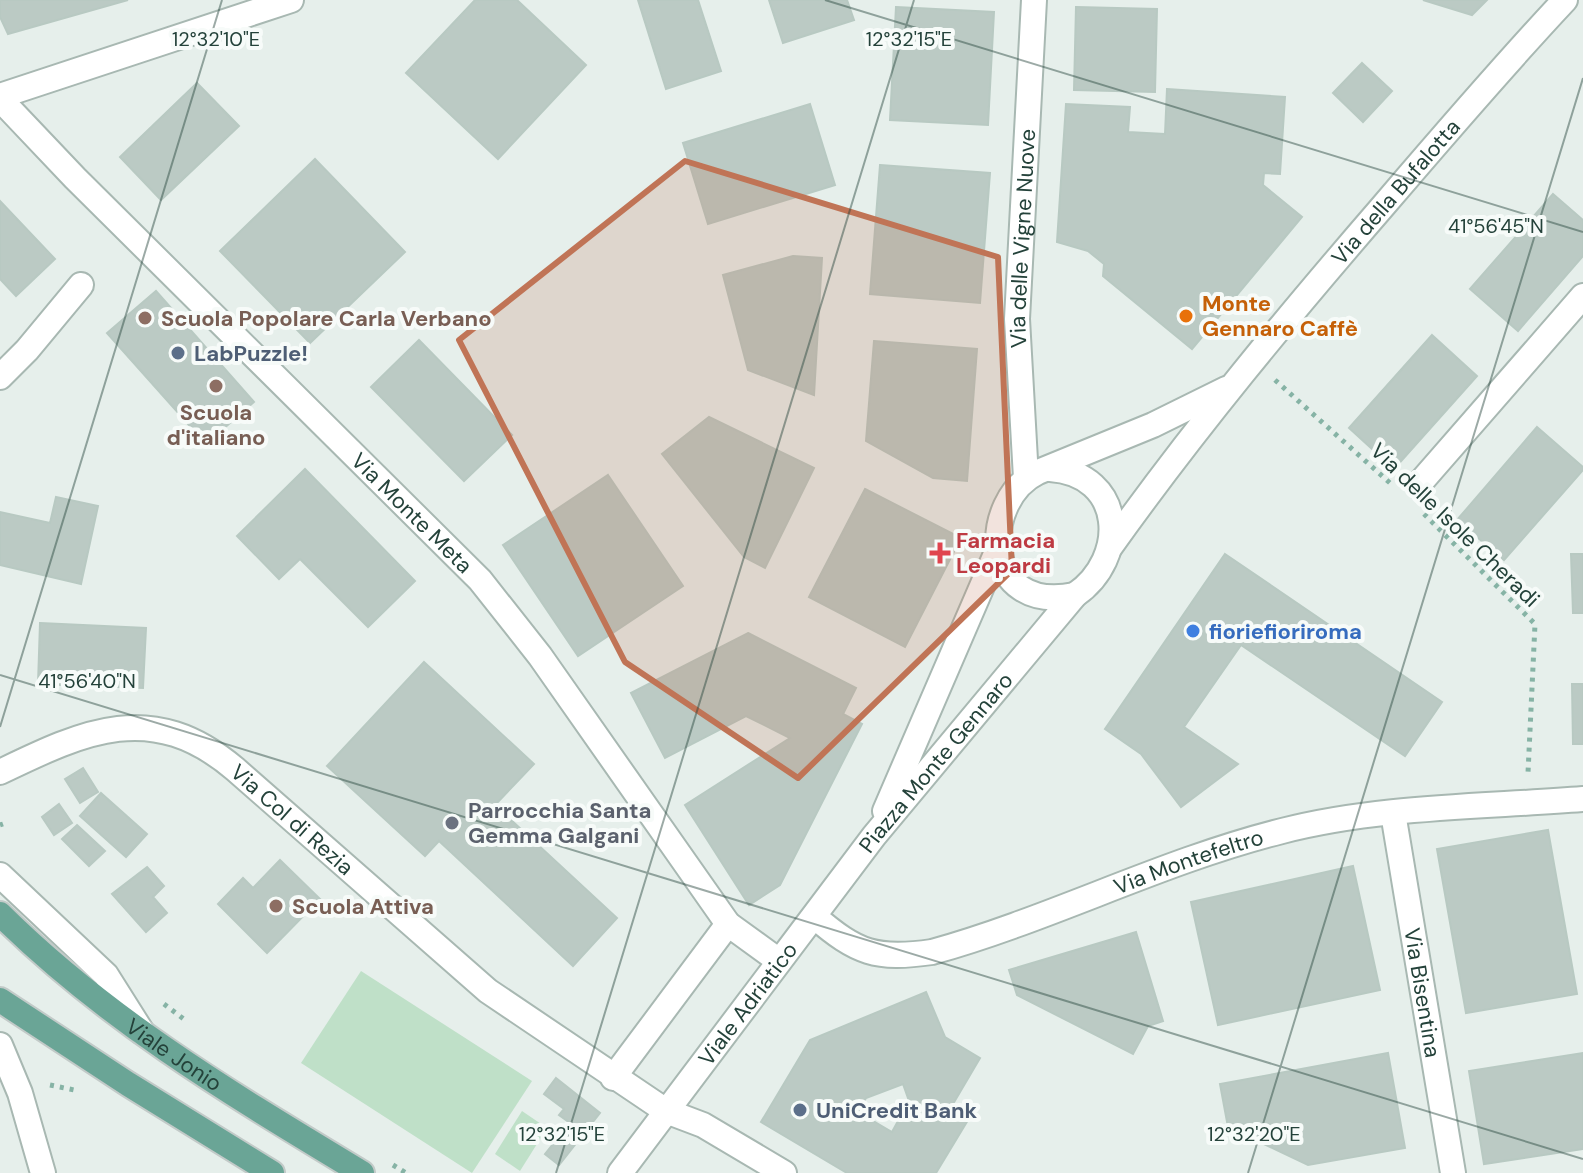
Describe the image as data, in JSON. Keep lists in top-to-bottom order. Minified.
{"streets":{"main road":["Viale Jonio"],"street":["Via della Bufalotta","Via delle Vigne Nuove","Via Monte Meta","Piazza Monte Gennaro","Via Col di Rezia","Via Montefeltro","Via Bisentina","Viale Adriatico"],"path":["Via delle Isole Cheradi"]},"crossings":[["Via della Bufalotta","Via delle Isole Cheradi"],["Via della Bufalotta","Piazza Monte Gennaro"],["Via delle Vigne Nuove","Piazza Monte Gennaro"],["Via Monte Meta","Viale Adriatico"],["Via delle Isole Cheradi","Via Montefeltro"],["Piazza Monte Gennaro","Viale Adriatico"],["Via Col di Rezia","Viale Adriatico"],["Via Montefeltro","Via Bisentina"],["Via Montefeltro","Viale Adriatico"]],"places":{"other":["Monte Gennaro Caffè","Scuola Popolare Carla Verbano","LabPuzzle!","Scuola d'italiano","fioriefioriroma","Parrocchia Santa Gemma Galgani","Scuola Attiva","UniCredit Bank"],"health":["Farmacia Leopardi"]},"coordinates":["12°32'10\"E","12°32'15\"E","41°56'45\"N","41°56'40\"N","12°32'20\"E"]}
